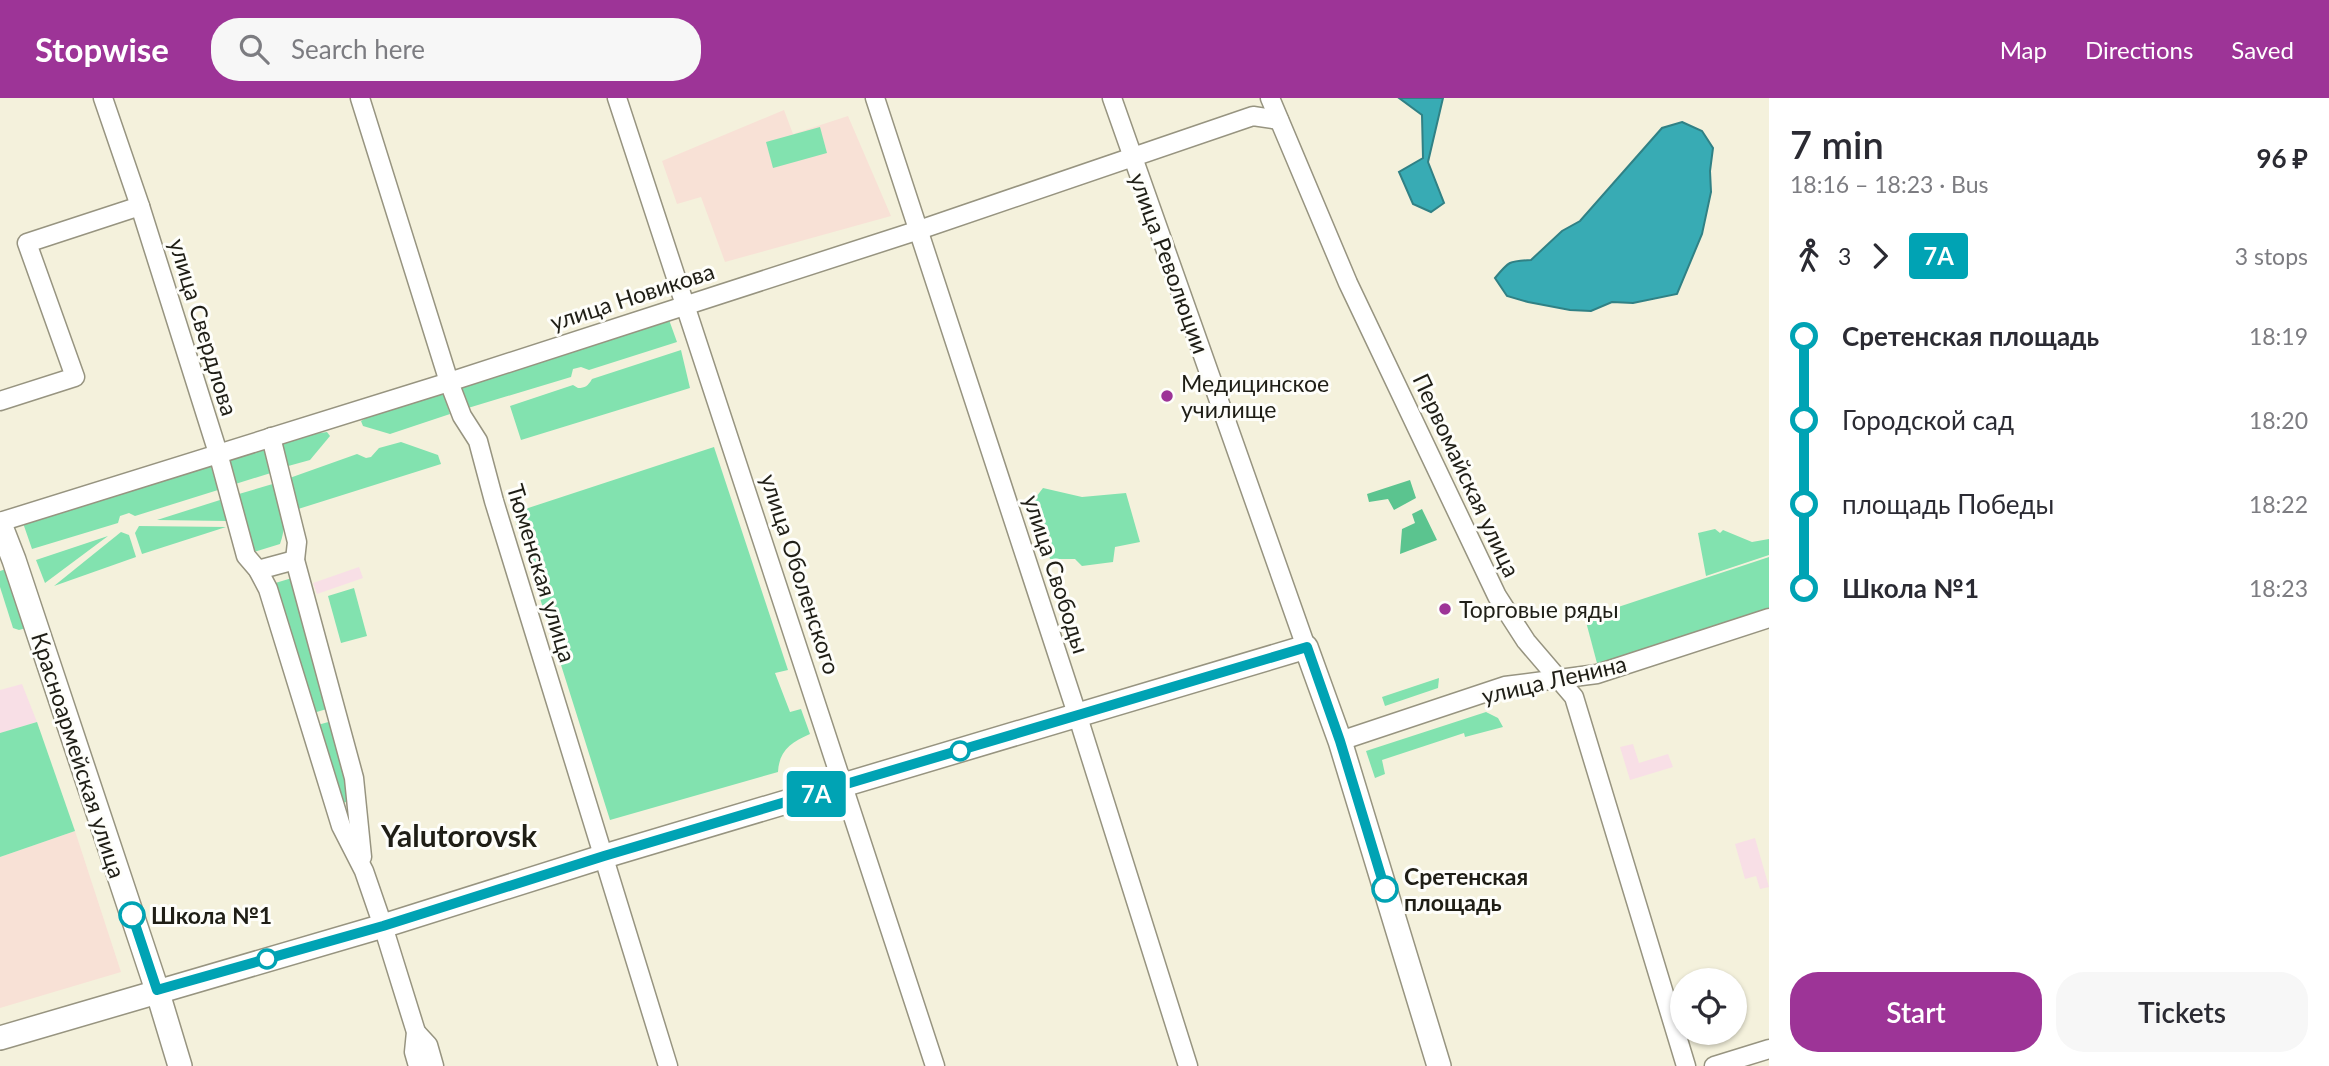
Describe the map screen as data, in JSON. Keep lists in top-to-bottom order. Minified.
{"streets":{"main road":["улица Революции","Красноармейская улица"],"street":["улица Новикова","улица Свердлова","Первомайская улица","Тюменская улица","улица Оболенского","улица Свободы","улица Ленина"]},"crossings":[["улица Революции","улица Новикова"],["улица Революции","улица Ленина"],["улица Новикова","улица Свердлова"],["улица Новикова","Первомайская улица"],["улица Новикова","Тюменская улица"],["улица Новикова","улица Оболенского"],["улица Новикова","улица Свободы"],["улица Новикова","Красноармейская улица"],["Первомайская улица","улица Ленина"]],"districts":["Yalutorovsk"],"places":["Медицинское училище","Торговые ряды","Сретенская площадь","Школа №1"],"lines":["bus line 7А"],"page":{"header":"Stopwise","search":"Search here","nav":["Map","Directions","Saved"],"on_map":"7А","heading":["7 min","18:16 – 18:23 · Bus","96 ₽"],"legs":["3","7А","3 stops"],"list":[{"name":"Сретенская площадь","value":"18:19"},{"name":"Городской сад","value":"18:20"},{"name":"площадь Победы","value":"18:22"},{"name":"Школа №1","value":"18:23"}],"buttons":["Start","Tickets"]}}
